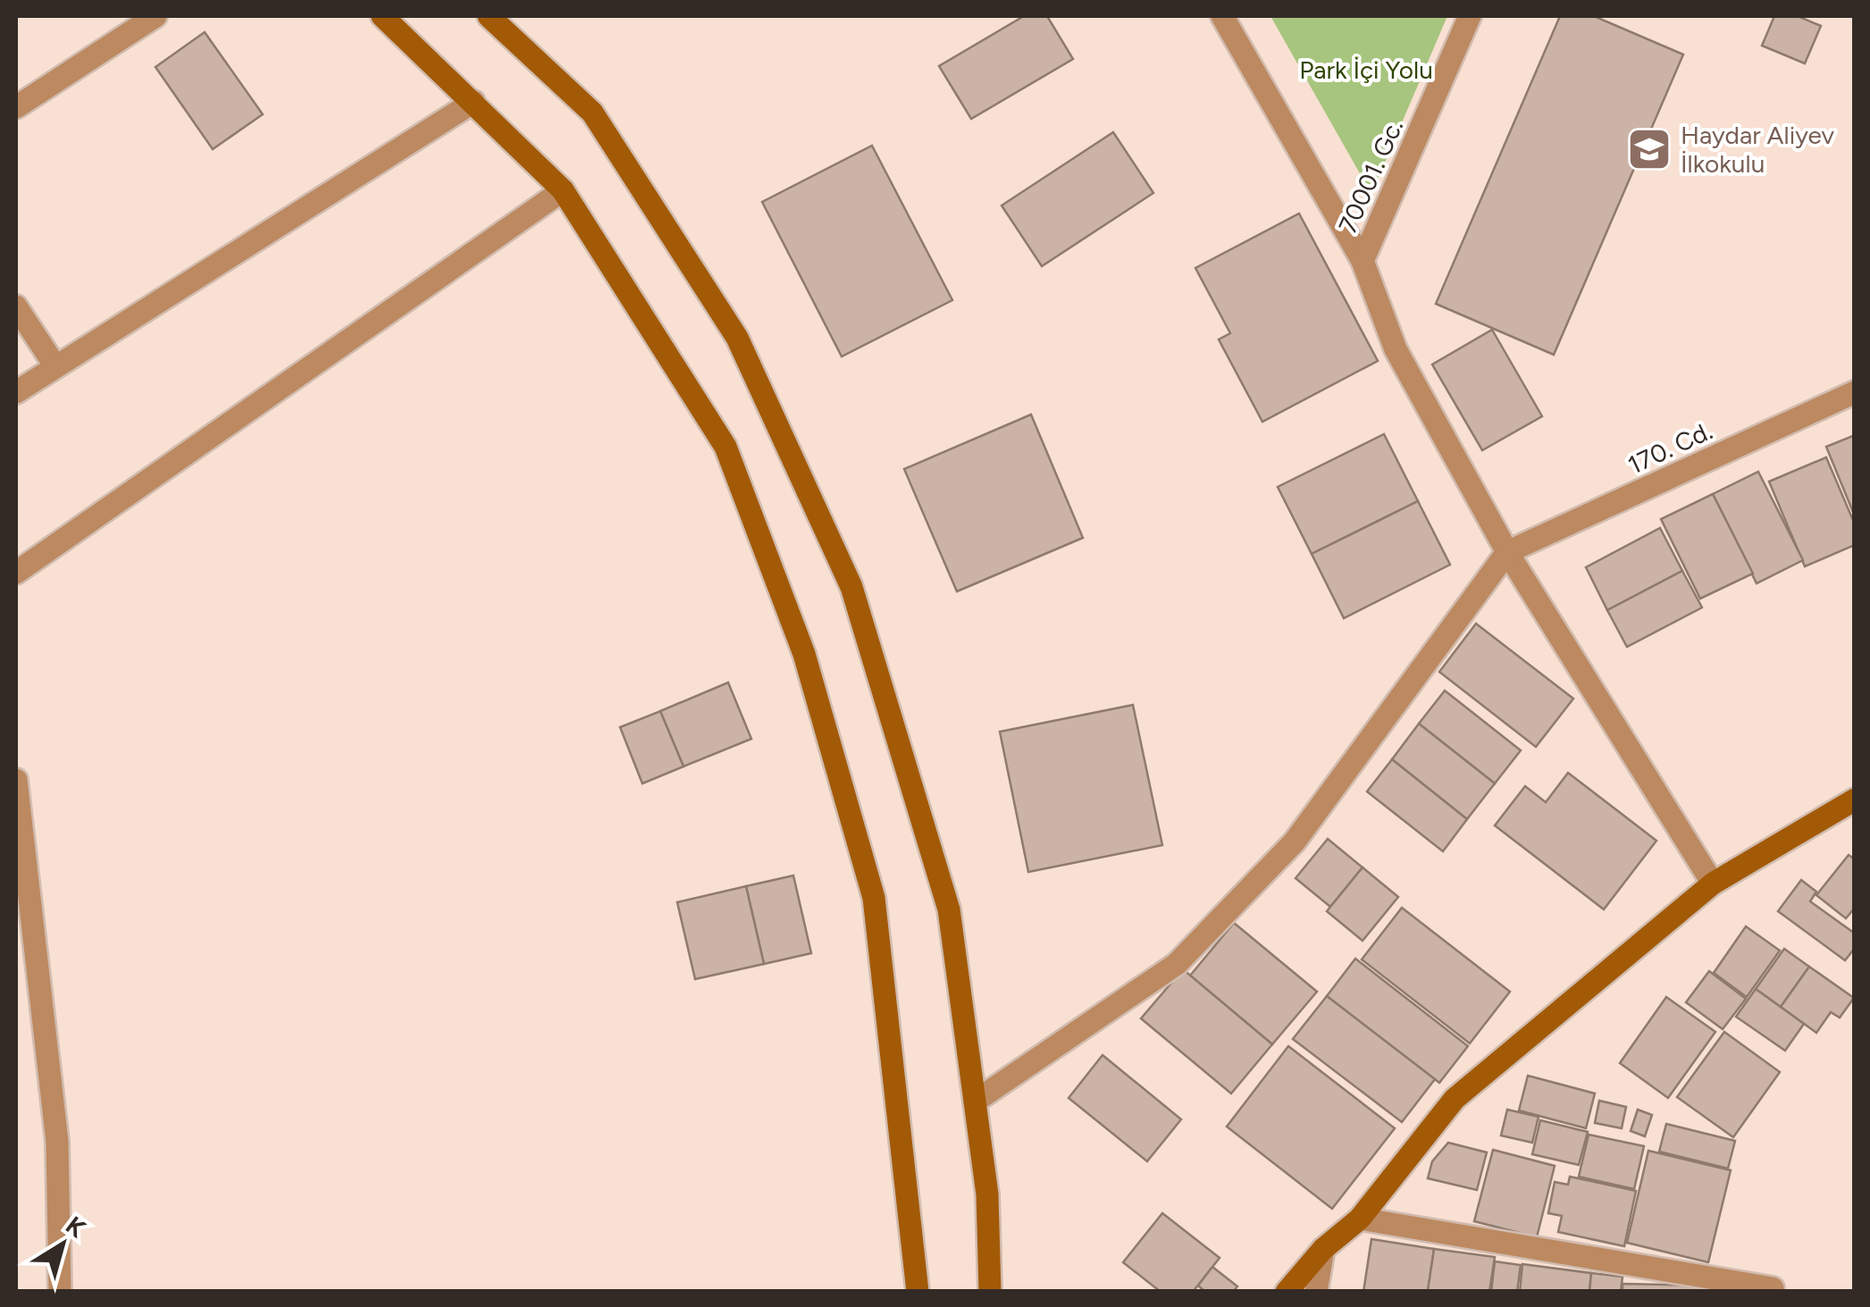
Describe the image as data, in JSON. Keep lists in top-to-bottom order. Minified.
{"streets":{"street":["70001. Gc.","170. Cd."]},"parks":["Park İçi Yolu"],"places":{"school or university":["Haydar Aliyev İlkokulu"]},"north":"top right"}
